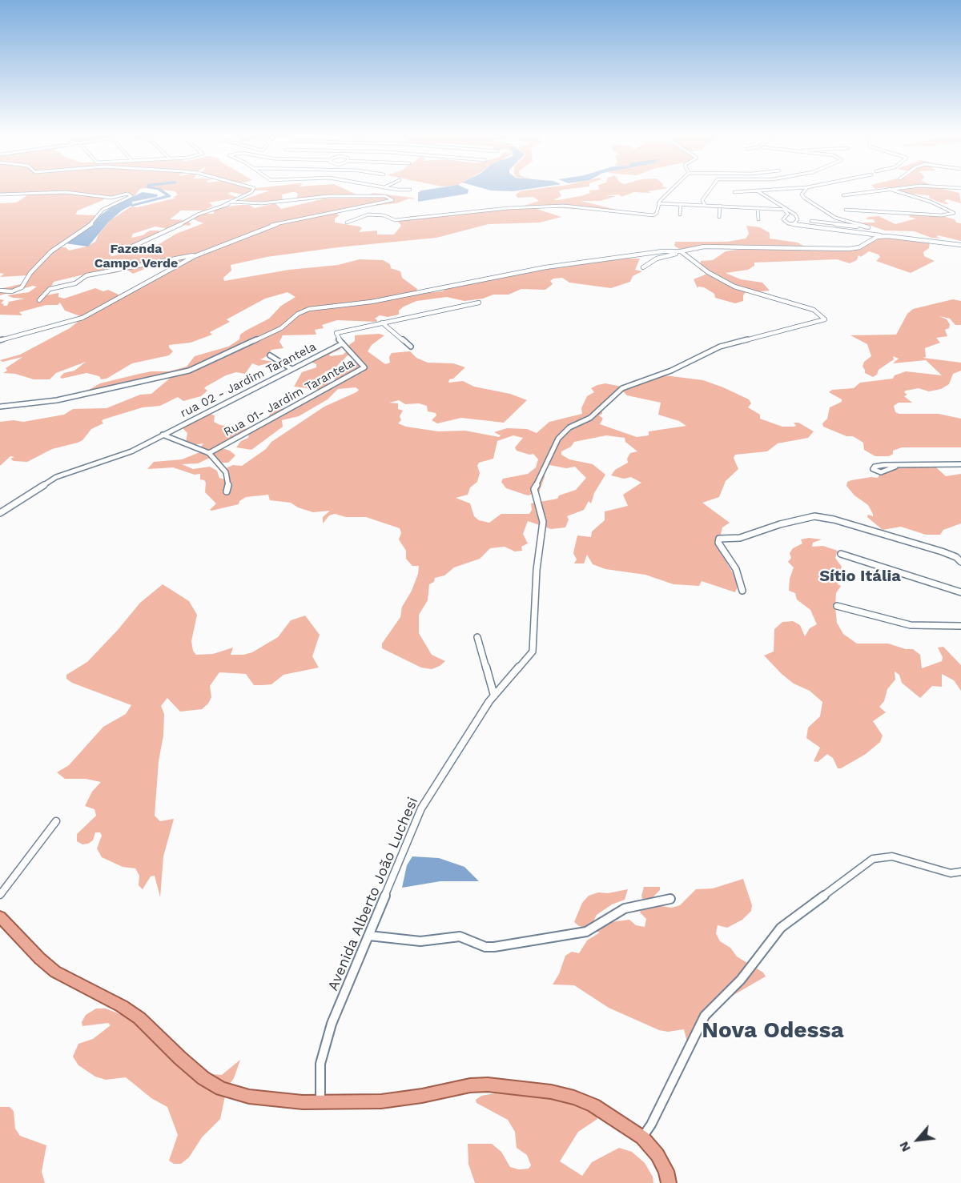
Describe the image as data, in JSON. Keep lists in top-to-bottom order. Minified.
{"streets":{"street":["rua 02 - Jardim Tarantela","Rua 01- Jardim Tarantela","Avenida Alberto João Luchesi"]},"crossings":[["rua 02 - Jardim Tarantela","Rua 01- Jardim Tarantela"]],"districts":["Fazenda Campo Verde","Sítio Itália","Nova Odessa"],"north":"bottom left"}
